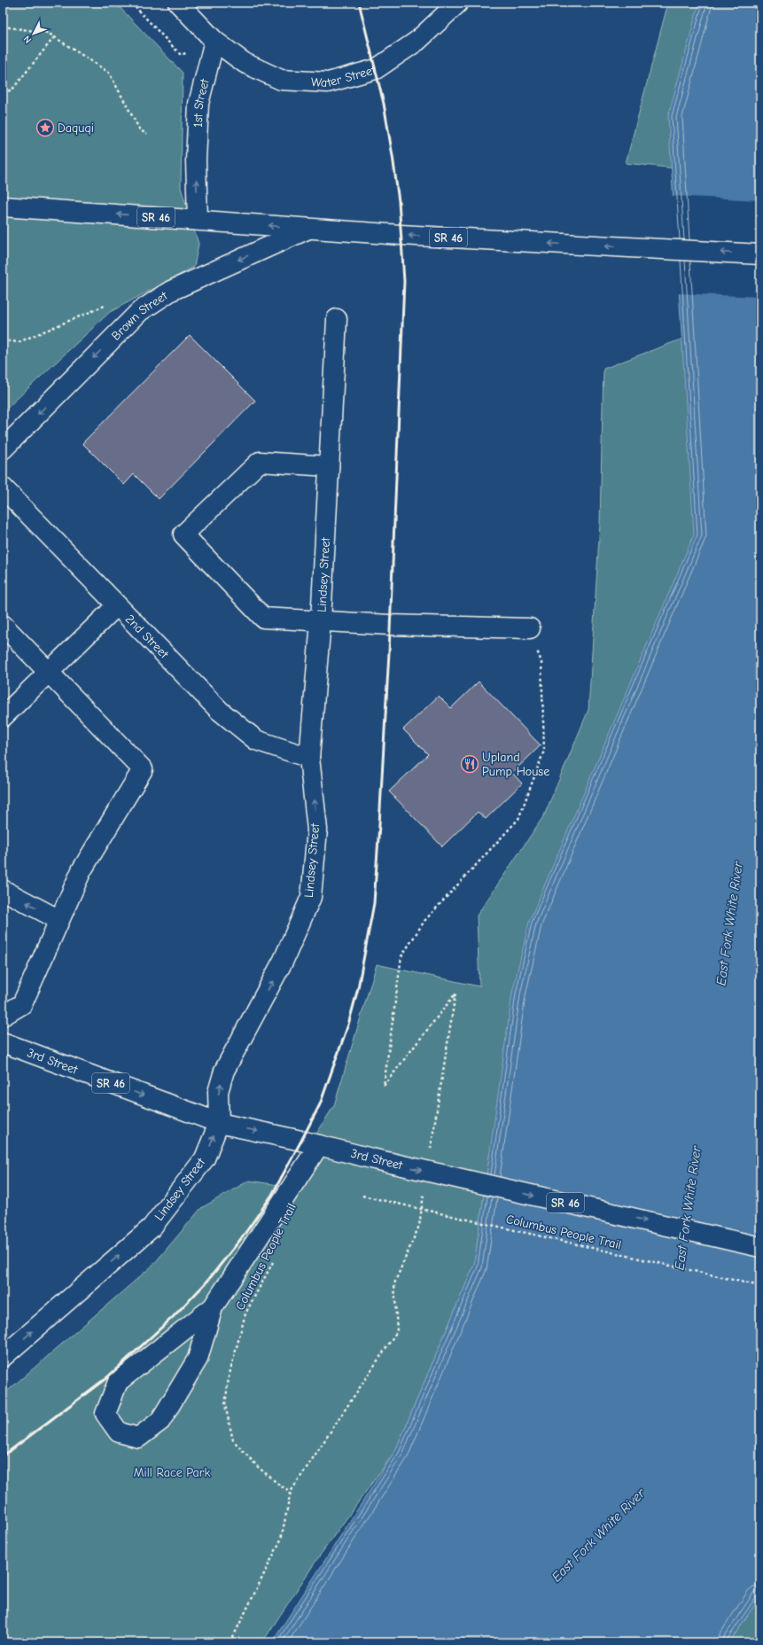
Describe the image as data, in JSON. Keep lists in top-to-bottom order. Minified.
{"streets":{"main road":["Water Street","1st Street","SR 46","Brown Street","Lindsey Street","2nd Street","3rd Street"],"path":["Columbus People Trail"]},"crossings":[["Water Street","1st Street"],["1st Street","SR 46"],["SR 46","Brown Street"],["Lindsey Street","2nd Street"],["Lindsey Street","3rd Street"]],"one_way":["1st Street","Brown Street","Lindsey Street","3rd Street"],"water":["East Fork White River"],"parks":["Mill Race Park"],"places":{"place":["Daquqi"],"restaurant":["Upland Pump House"]},"north":"bottom left"}
